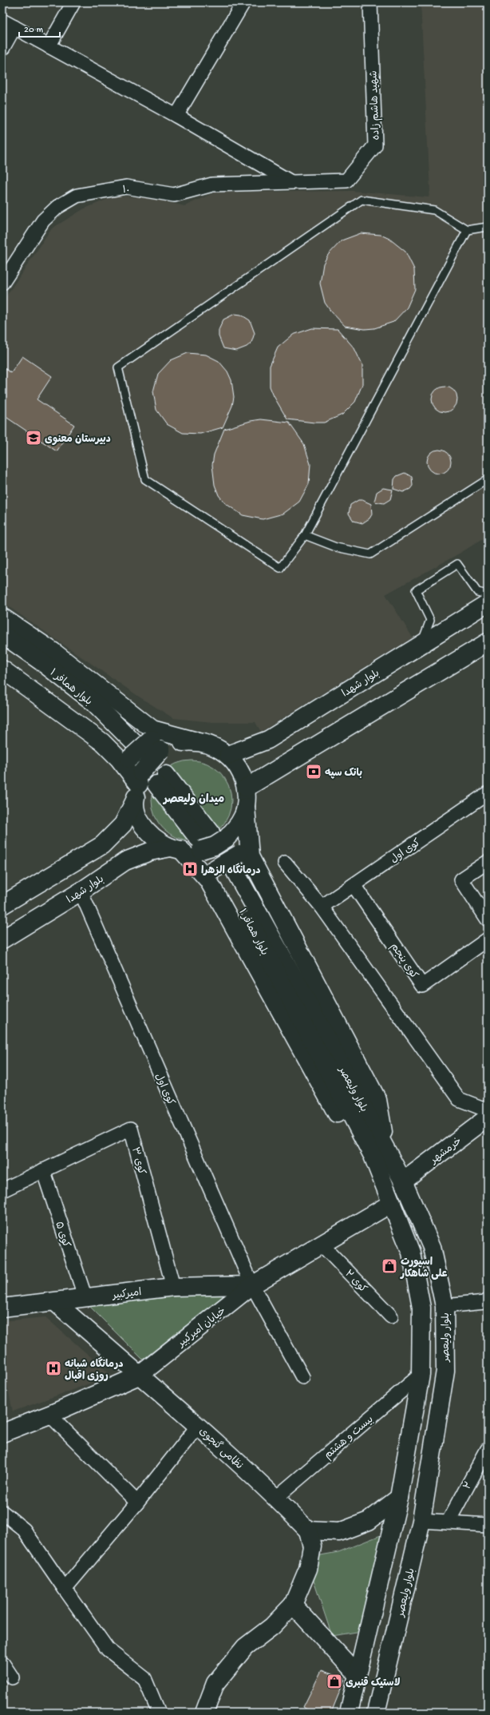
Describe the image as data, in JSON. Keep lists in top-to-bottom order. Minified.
{"streets":{"main road":["بلوار شهدا","بلوار همافر ۱","بلوار ولیعصر","خرمشهر","امیرکبیر","خیابان امیرکبیر","نظامی گنجوی"],"street":["شهید هاشم زاده","۱۰","کوی اول","کوی پنجم","کوی ۳","کوی ۵","کوی ۲","بیست و هشتم","۲"]},"crossings":[["شهید هاشم زاده","۱۰"],["بلوار شهدا","کوی اول"],["بلوار همافر ۱","بلوار ولیعصر"],["کوی اول","کوی پنجم"],["کوی اول","امیرکبیر"],["کوی اول","خیابان امیرکبیر"],["بلوار ولیعصر","خرمشهر"],["بلوار ولیعصر","خیابان امیرکبیر"],["بلوار ولیعصر","بیست و هشتم"],["کوی ۳","کوی ۵"],["کوی ۳","امیرکبیر"],["کوی ۵","امیرکبیر"],["کوی ۲","خیابان امیرکبیر"],["امیرکبیر","خیابان امیرکبیر"],["امیرکبیر","نظامی گنجوی"],["خیابان امیرکبیر","نظامی گنجوی"],["بیست و هشتم","نظامی گنجوی"]],"districts":["میدان ولیعصر"],"places":{"school or university":["دبیرستان معنوی"],"bank":["بانک سپه"],"hospital":["درمانگاه الزهرا","درمانگاه شبانه روزی اقبال"],"shop":["اسپورت علی شاهکار","لاستیک قنبری"]},"scale_bar":"20 m"}
